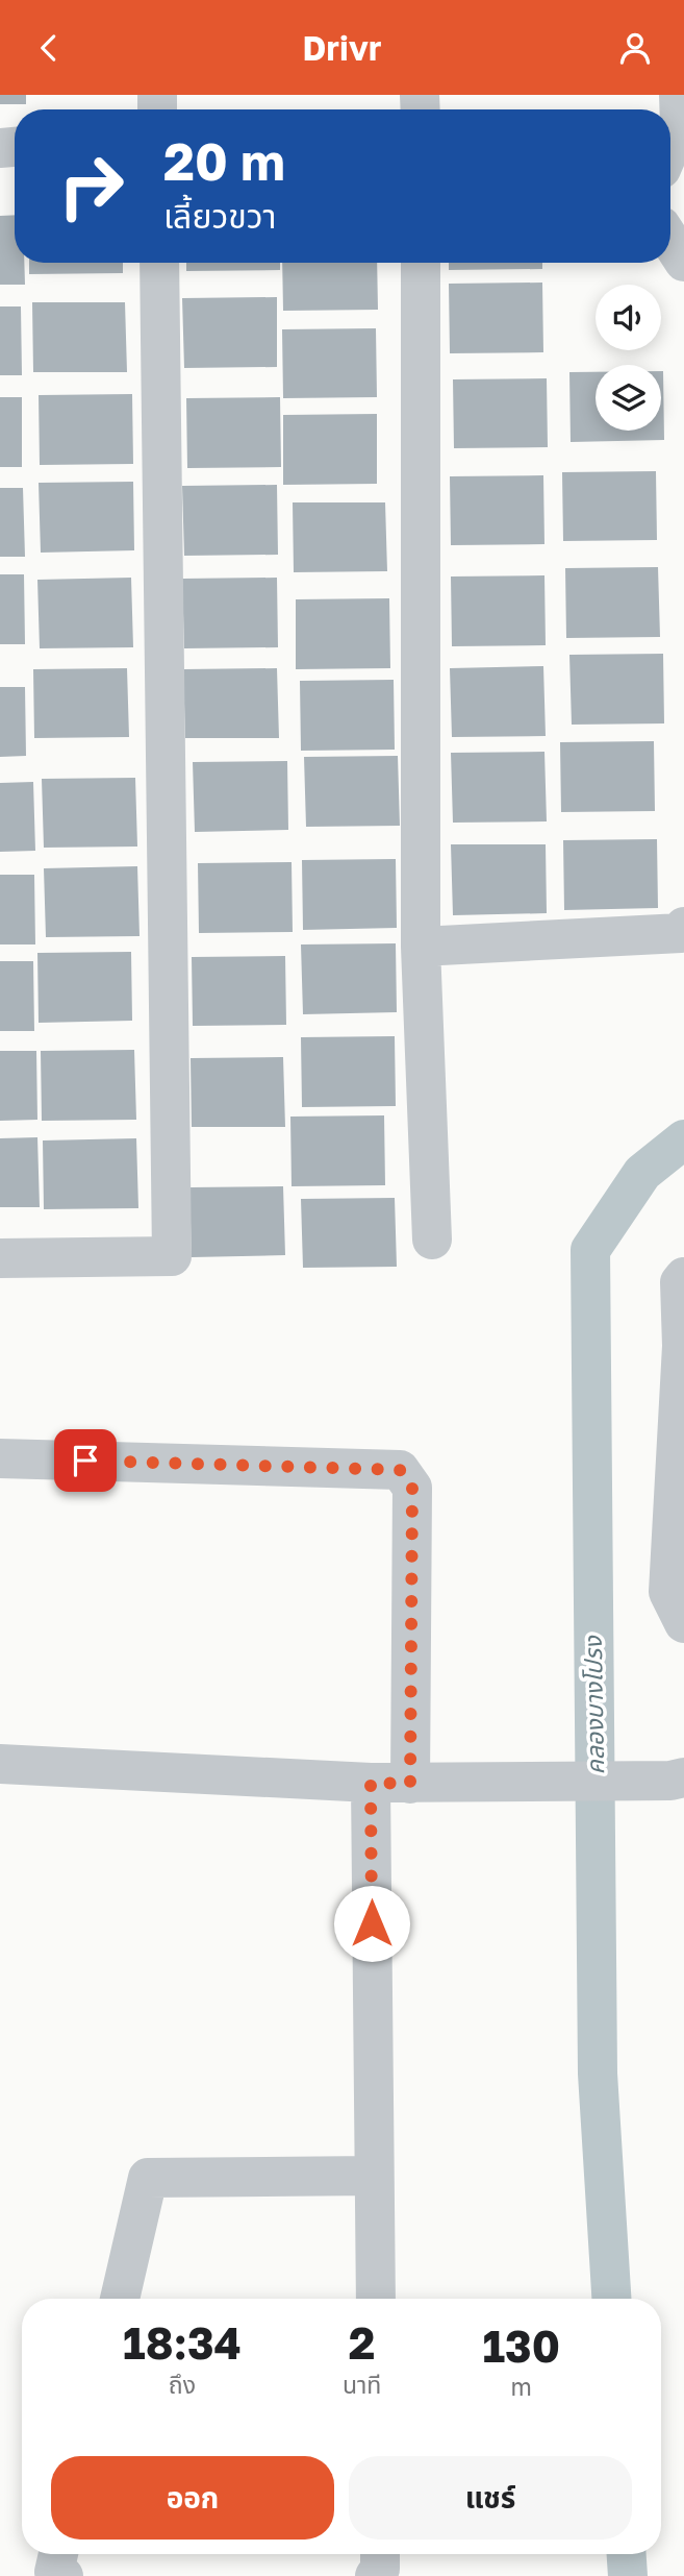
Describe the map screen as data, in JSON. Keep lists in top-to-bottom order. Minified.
{"water":["คลองบางโปรง"],"page":{"header":"Drivr","turn":["20 m","เลี้ยวขวา"],"eta":["18:34","ถึง","2","นาที","130","m"],"buttons":["ออก","แชร์"]}}
